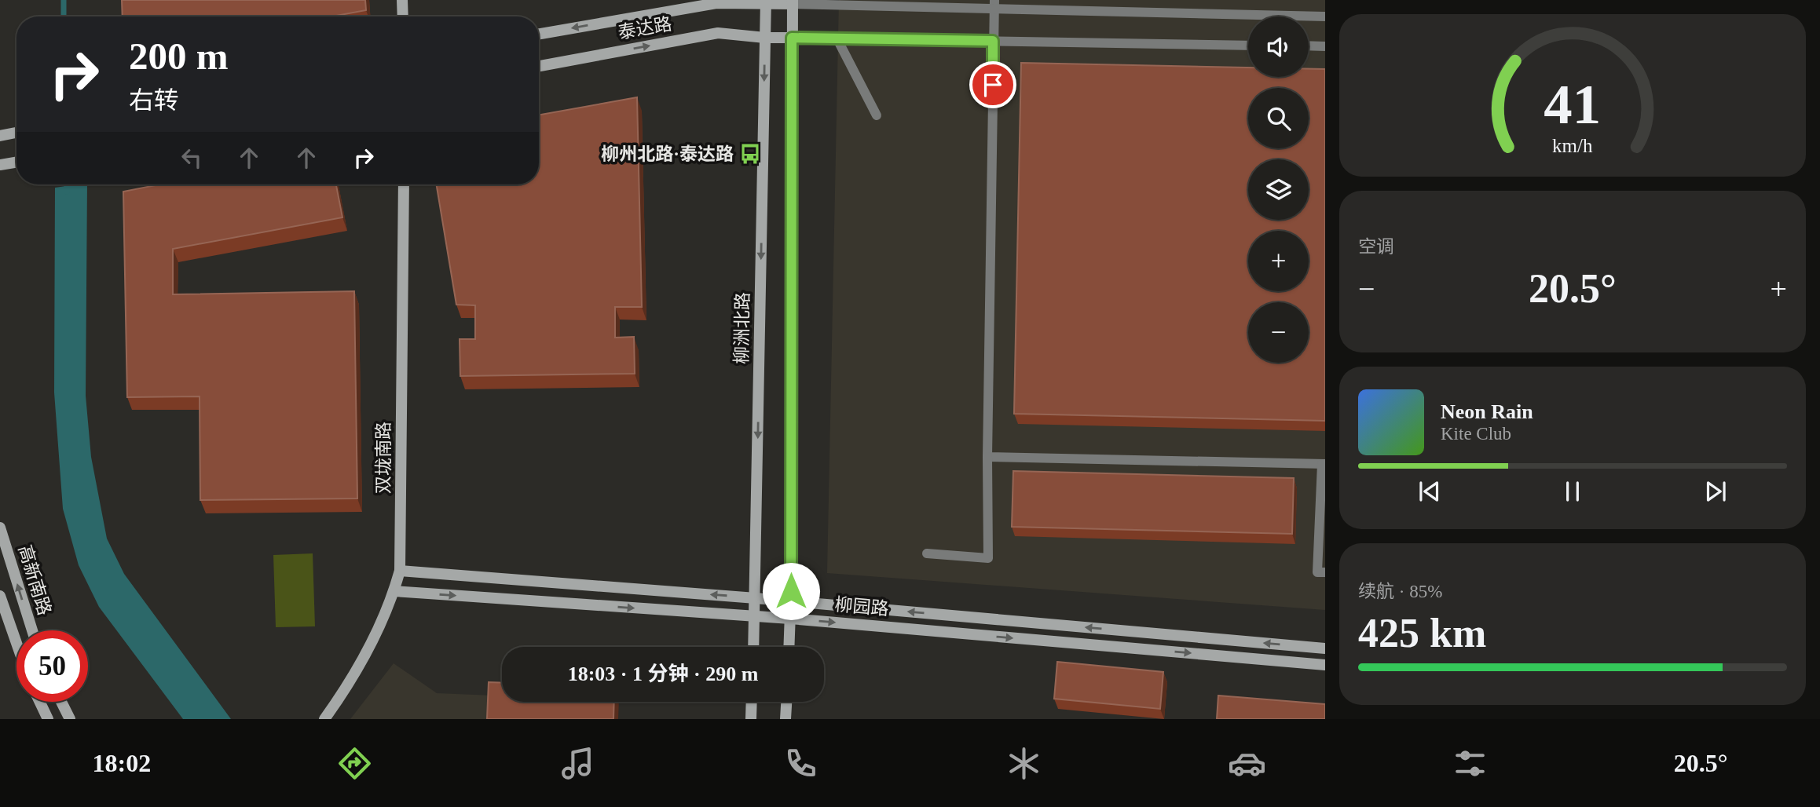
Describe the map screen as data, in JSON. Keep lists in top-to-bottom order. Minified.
{"streets":{"street":["泰达路","柳洲北路","双垅南路","高新南路","柳园路"]},"crossings":[["泰达路","柳洲北路"],["柳洲北路","柳园路"],["双垅南路","柳园路"]],"places":{"bus stop":["柳州北路·泰达路"]},"page":{"map_buttons":["+","−"],"turn":["200 m","右转"],"tile":["空调",["续航 · 85%","425 km"]],"heat":["−","20.5°","+"],"song":["Neon Rain","Kite Club"],"limit":"50","trip":"18:03 · 1 分钟 · 290 m","tabs":["18:02","20.5°"],"gauge":["41","km/h"]}}
